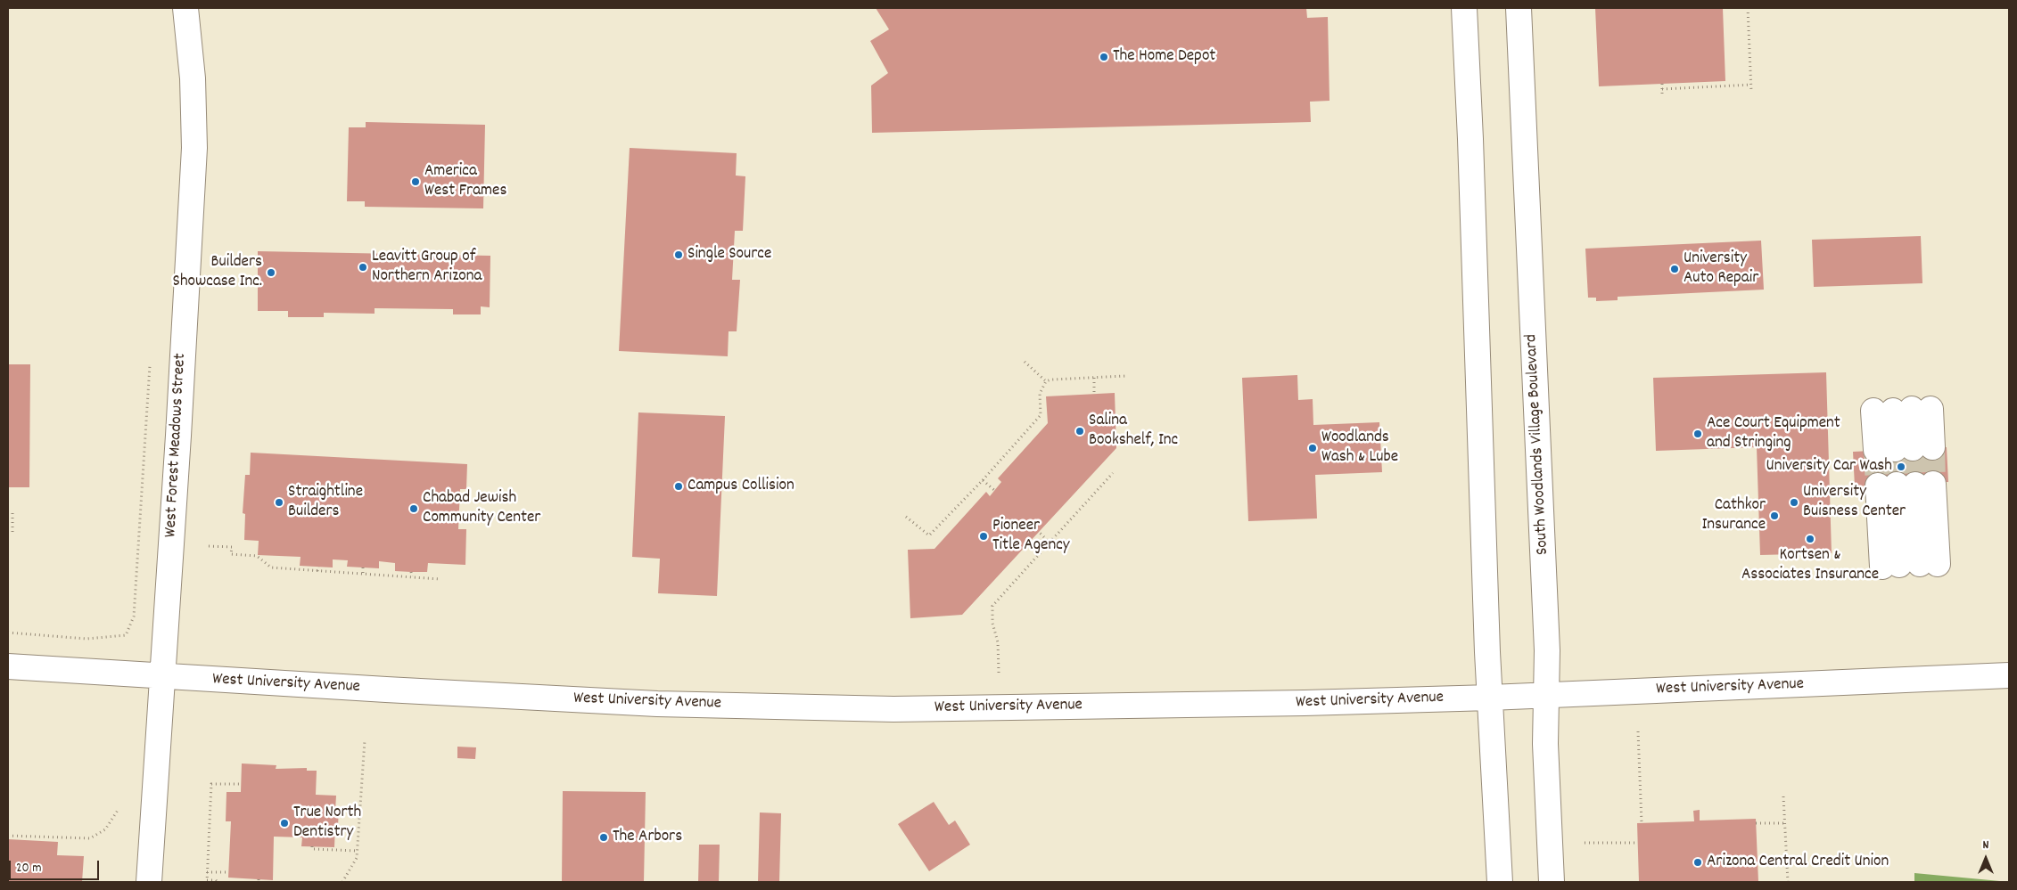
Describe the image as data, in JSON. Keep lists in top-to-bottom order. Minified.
{"streets":{"street":["South Woodlands Village Boulevard","West Forest Meadows Street","West University Avenue"]},"crossings":[["South Woodlands Village Boulevard","West University Avenue"],["West Forest Meadows Street","West University Avenue"]],"places":["The Home Depot","America West Frames","Single Source","Leavitt Group of Northern Arizona","University Auto Repair","Builders Showcase Inc.","Salina Bookshelf, Inc","Ace Court Equipment and Stringing","Woodlands Wash & Lube","University Car Wash","Campus Collision","Straightline Builders","University Buisness Center","Chabad Jewish Community Center","Cathkor Insurance","Pioneer Title Agency","Kortsen & Associates Insurance","True North Dentistry","The Arbors","Arizona Central Credit Union"],"scale_bar":"20 m","north":"top"}
